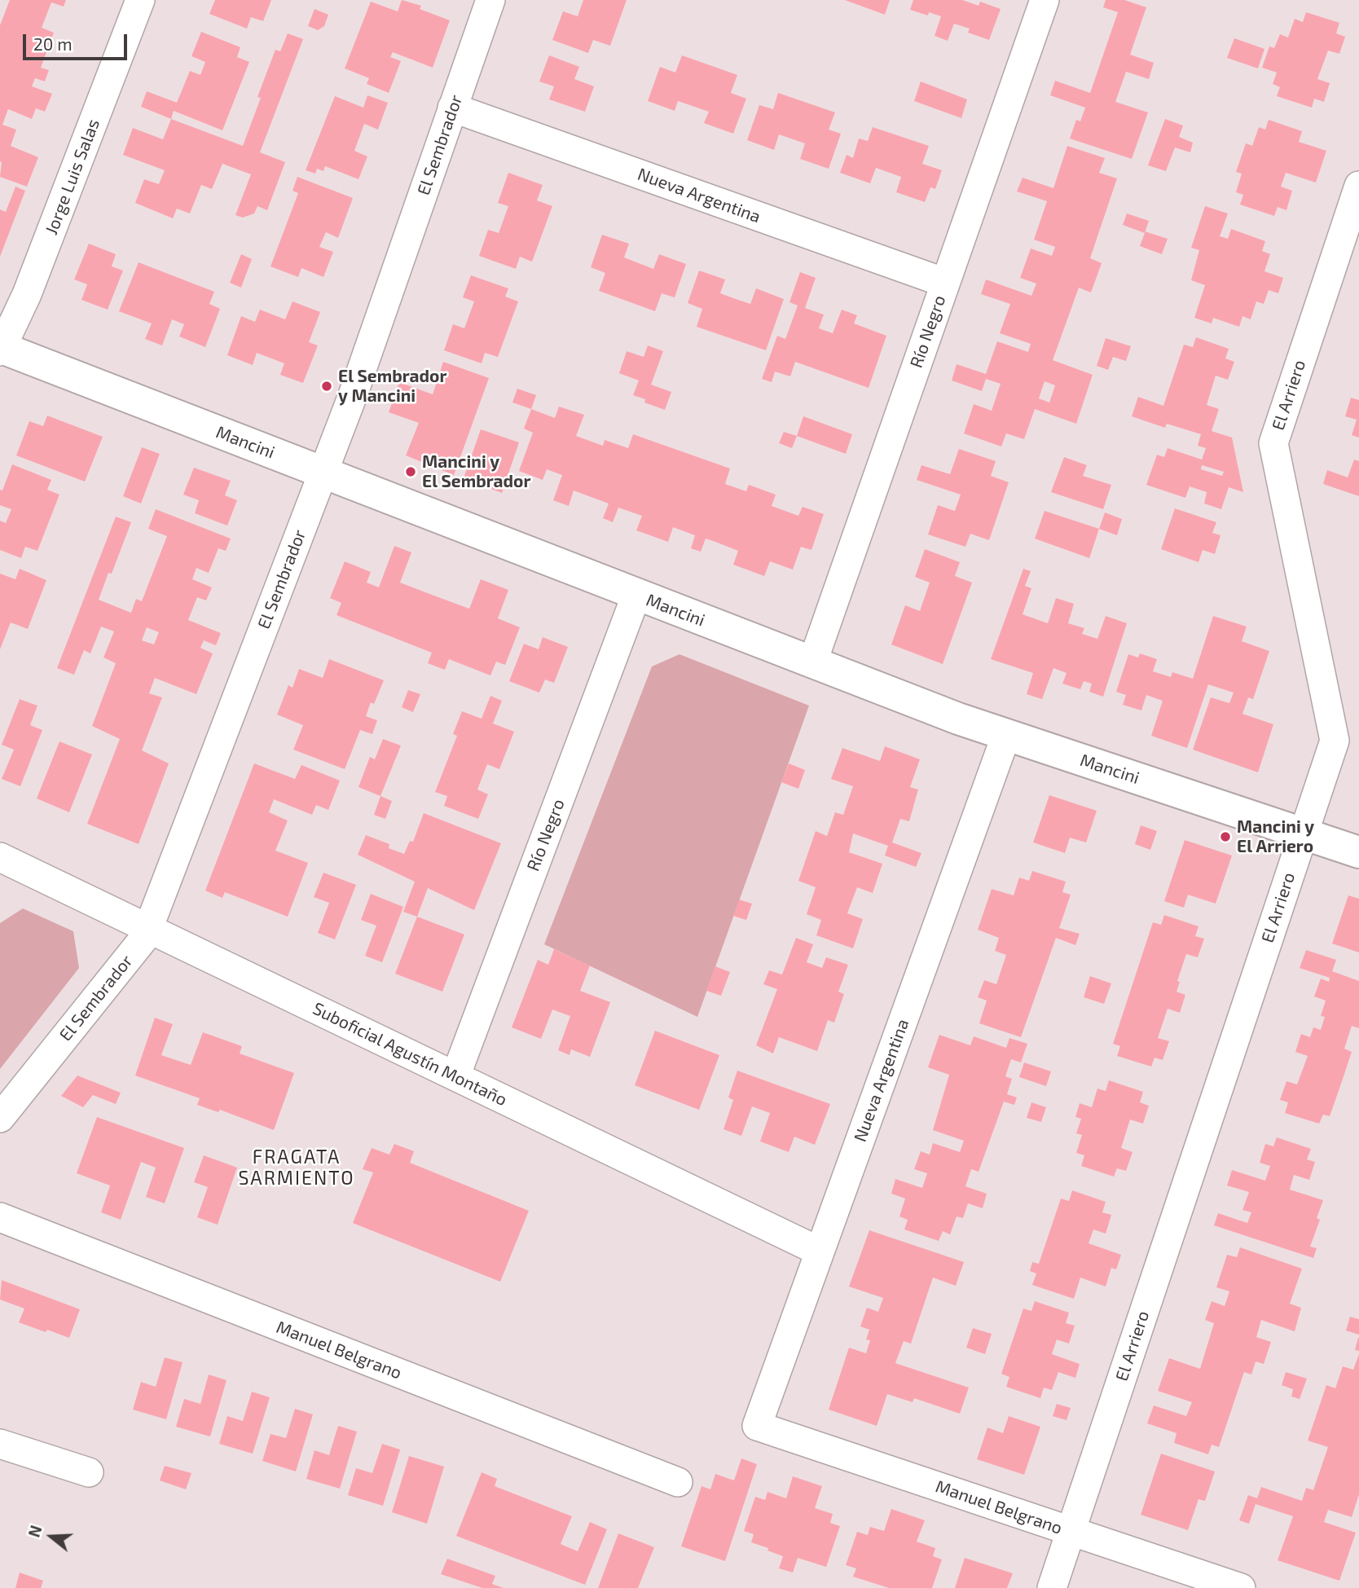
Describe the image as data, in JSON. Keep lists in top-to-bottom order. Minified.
{"streets":{"street":["El Sembrador","Jorge Luis Salas","Nueva Argentina","Río Negro","El Arriero","Mancini","Suboficial Agustín Montaño","Manuel Belgrano"]},"crossings":[["El Sembrador","Nueva Argentina"],["El Sembrador","Mancini"],["El Sembrador","Suboficial Agustín Montaño"],["Jorge Luis Salas","Mancini"],["Nueva Argentina","Río Negro"],["Nueva Argentina","Mancini"],["Nueva Argentina","Suboficial Agustín Montaño"],["Nueva Argentina","Manuel Belgrano"],["Río Negro","Mancini"],["Río Negro","Suboficial Agustín Montaño"],["El Arriero","Mancini"],["El Arriero","Manuel Belgrano"]],"districts":["FRAGATA SARMIENTO"],"places":["El Sembrador y Mancini","Mancini y El Sembrador","Mancini y El Arriero"],"scale_bar":"20 m","north":"left"}
